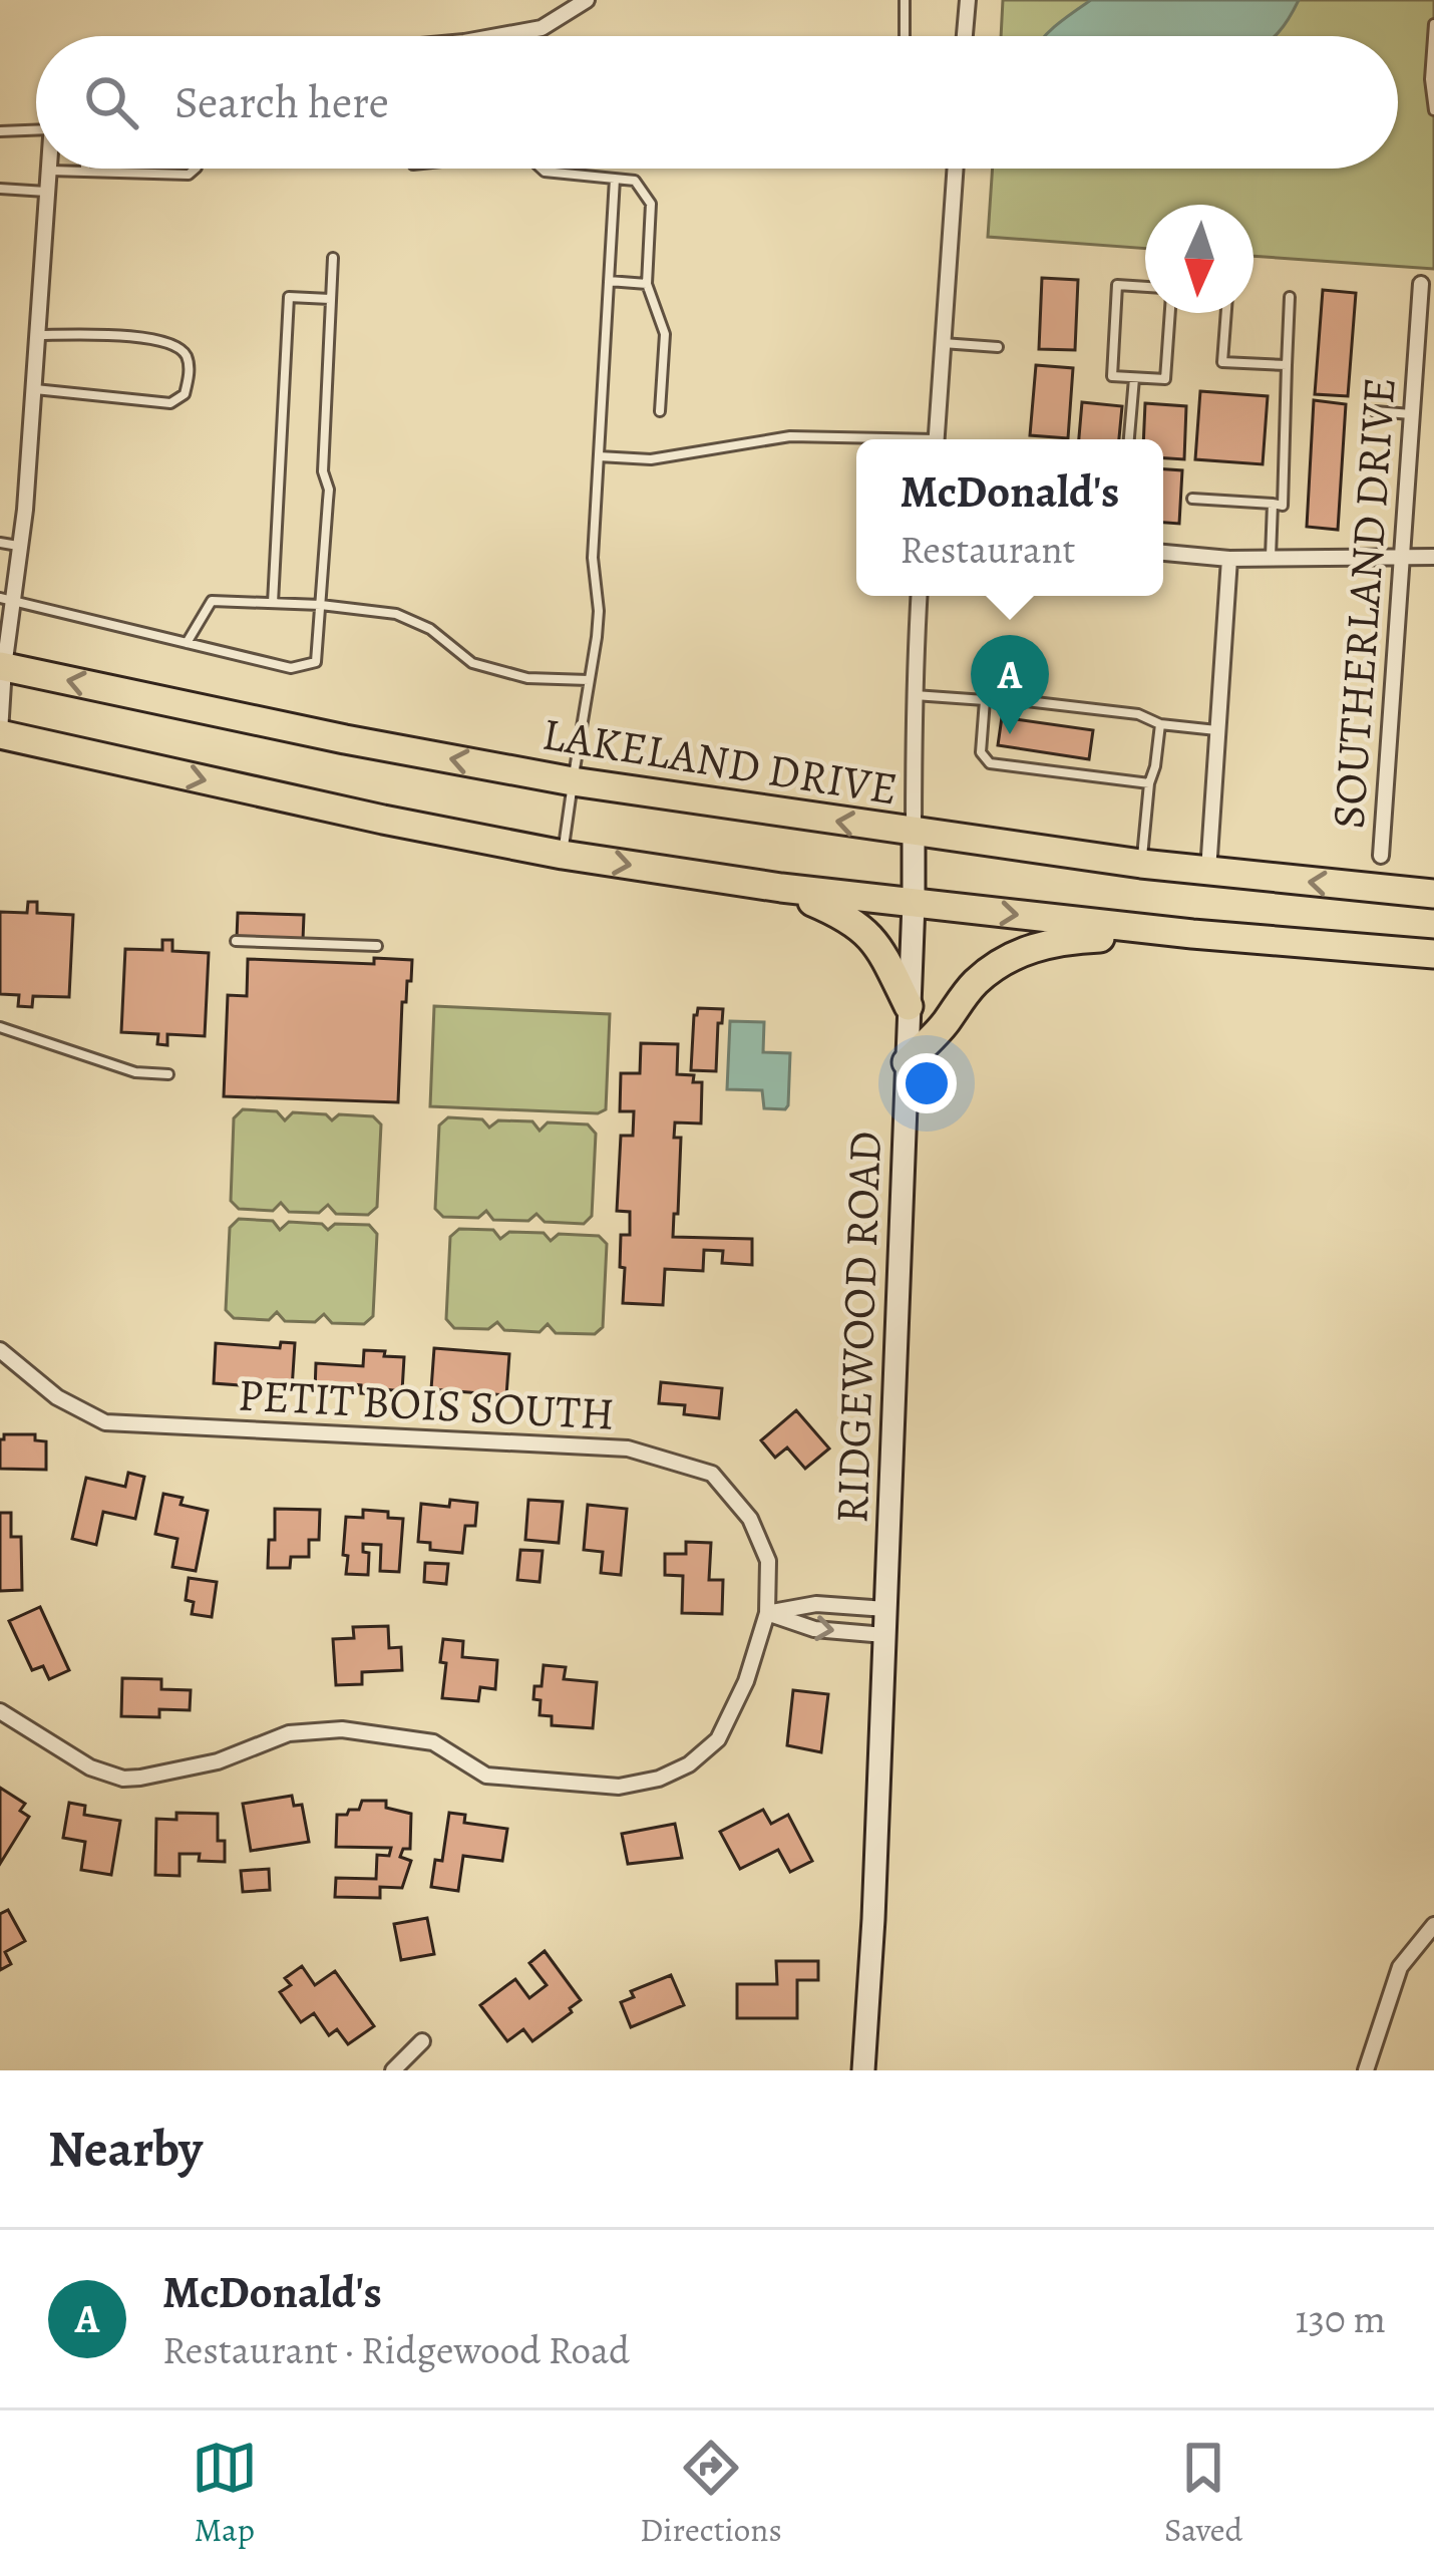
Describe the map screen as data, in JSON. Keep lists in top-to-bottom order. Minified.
{"streets":{"highway":["LAKELAND DRIVE"],"street":["SOUTHERLAND DRIVE","RIDGEWOOD ROAD","PETIT BOIS SOUTH"]},"crossings":[["LAKELAND DRIVE","RIDGEWOOD ROAD"]],"north":"bottom","page":{"search":"Search here","popup":["McDonald's","Restaurant"],"pins":"A","heading":"Nearby","list":[{"mark":"A","name":"McDonald's","note":"Restaurant · Ridgewood Road","value":"130 m"}],"nav":["Map","Directions","Saved"]}}
